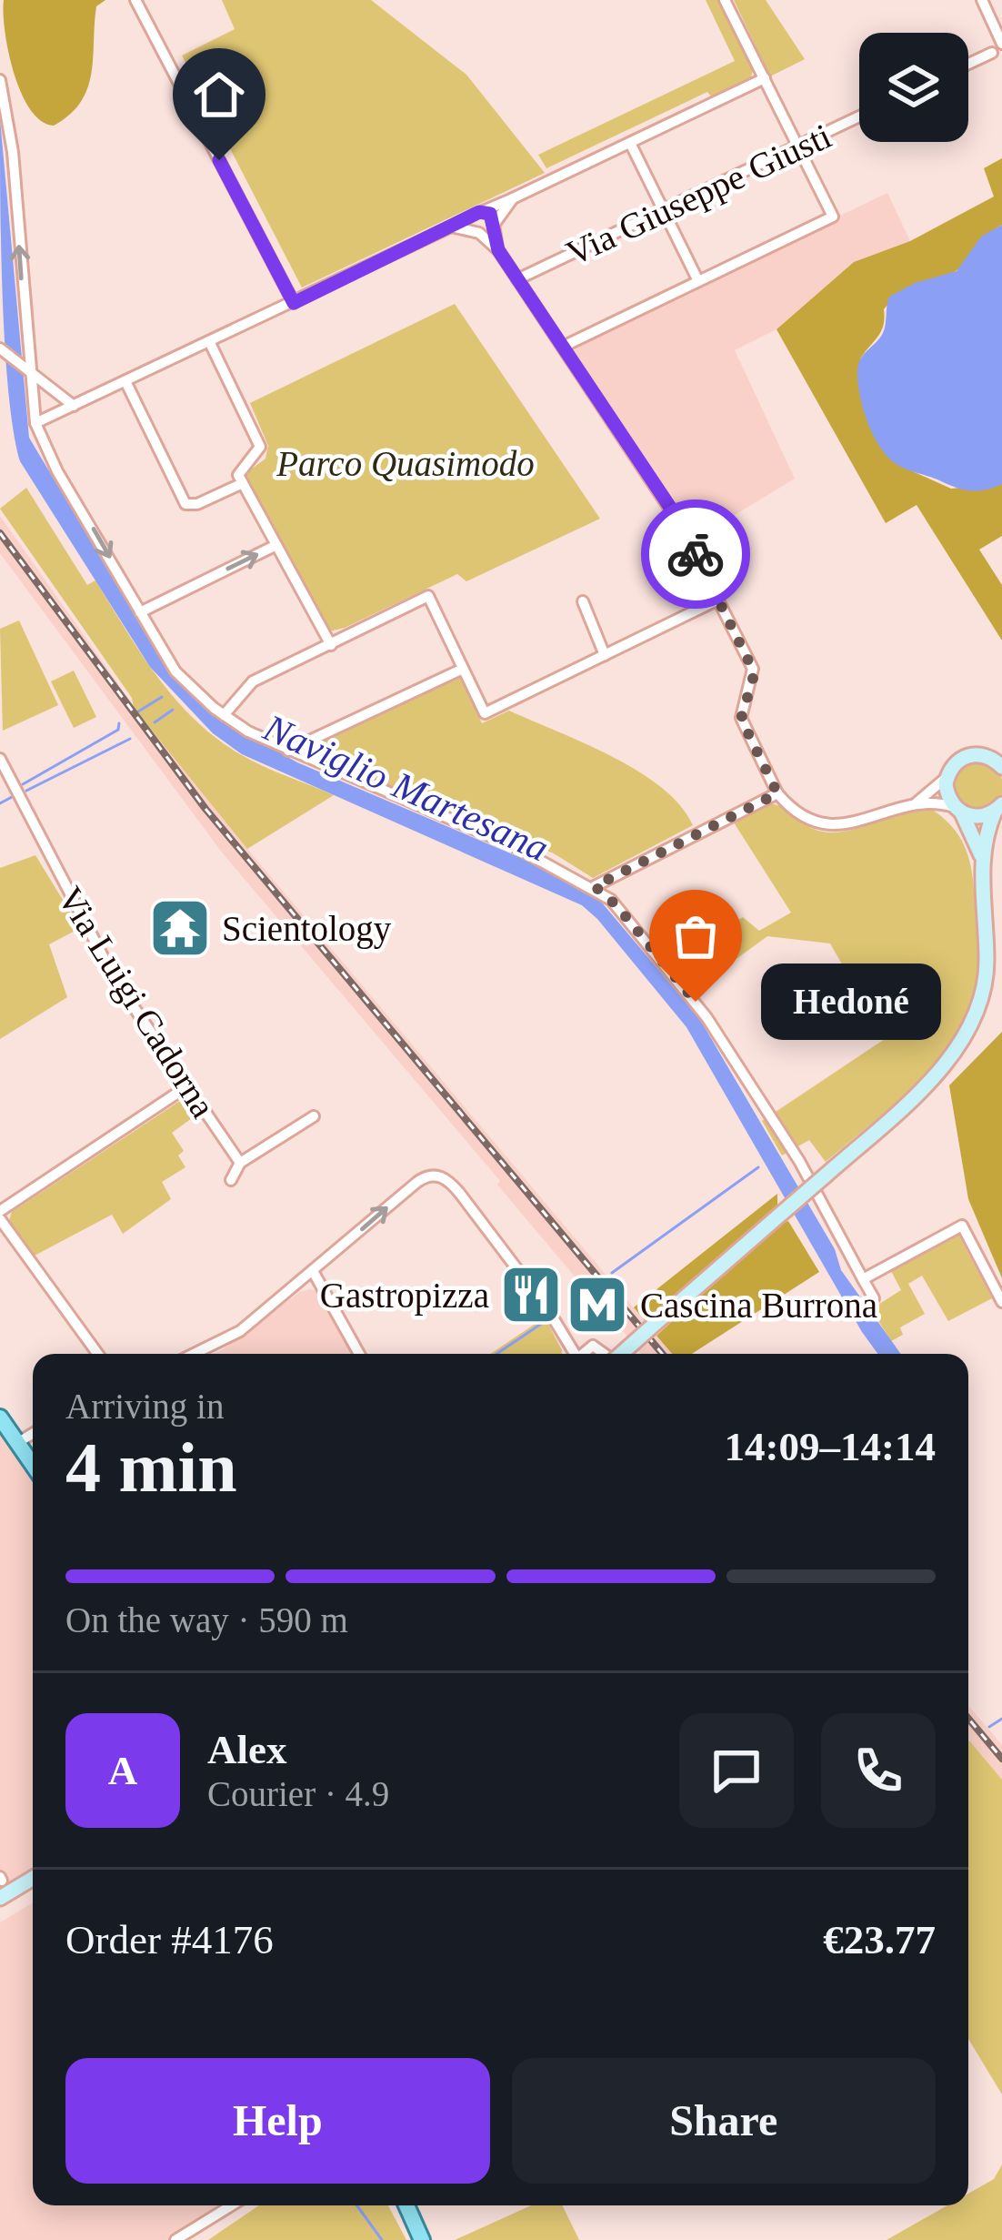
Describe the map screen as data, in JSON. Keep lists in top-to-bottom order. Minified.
{"streets":{"street":["Via Giuseppe Giusti","Via Luigi Cadorna"]},"water":["Naviglio Martesana"],"parks":["Parco Quasimodo"],"places":{"temple":["Scientology"],"other":["Hedoné"],"restaurant":["Gastropizza"],"metro station":["Cascina Burrona"]},"page":{"bubble":"Hedoné","heading":["4 min","Arriving in","14:09–14:14"],"panel":["Alex","Courier · 4.9","Order #4176","€23.77"],"bar":"On the way · 590 m","round":"A","buttons":["Help","Share"]}}
